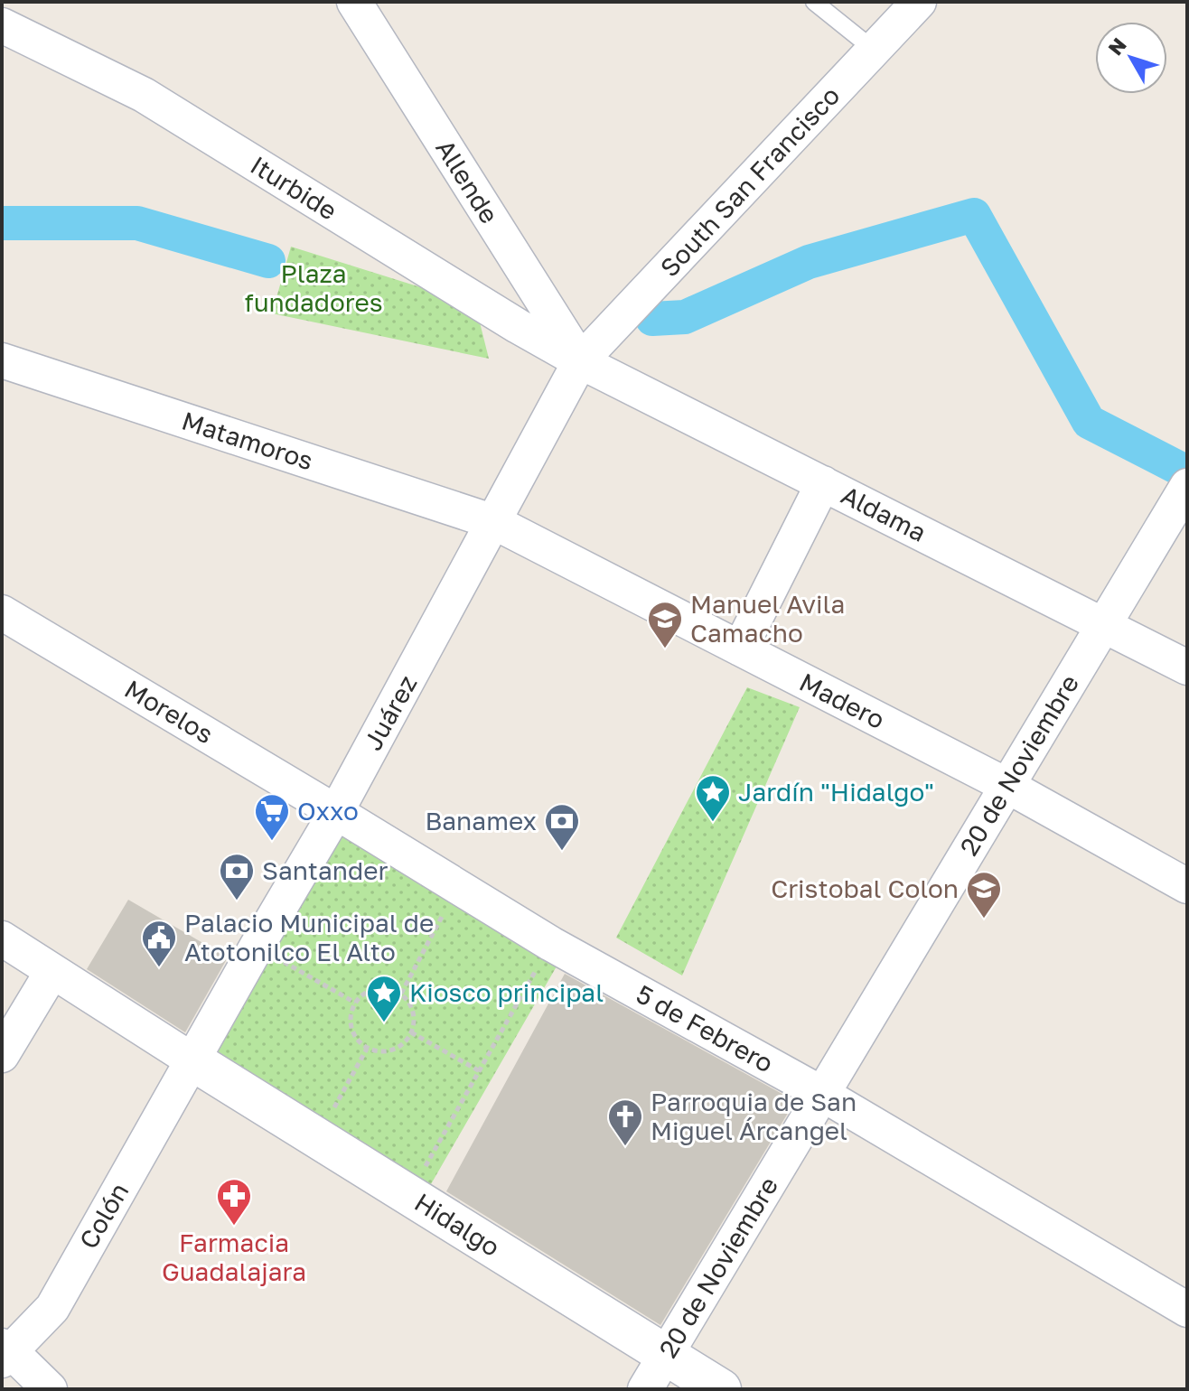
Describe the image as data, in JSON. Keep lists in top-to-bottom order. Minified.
{"streets":{"street":["Allende","South San Francisco","Iturbide","Matamoros","Aldama","Madero","Morelos","Juárez","20 de Noviembre","5 de Febrero","Colón","Hidalgo"]},"crossings":[["Allende","South San Francisco"],["Allende","Iturbide"],["Allende","Aldama"],["Allende","Juárez"],["South San Francisco","Iturbide"],["South San Francisco","Aldama"],["South San Francisco","Juárez"],["Iturbide","Aldama"],["Iturbide","Juárez"],["Matamoros","Madero"],["Matamoros","Juárez"],["Aldama","Juárez"],["Aldama","20 de Noviembre"],["Madero","Juárez"],["Madero","20 de Noviembre"],["Morelos","Juárez"],["Morelos","5 de Febrero"],["Juárez","5 de Febrero"],["Juárez","Colón"],["Juárez","Hidalgo"],["20 de Noviembre","5 de Febrero"],["20 de Noviembre","Hidalgo"],["Colón","Hidalgo"]],"parks":["Plaza fundadores"],"places":{"school or university":["Manuel Avila Camacho","Cristobal Colon"],"place":["Jardín \"Hidalgo\"","Kiosco principal"],"supermarket":["Oxxo"],"bank":["Banamex","Santander"],"public building":["Palacio Municipal de Atotonilco El Alto"],"church":["Parroquia de San Miguel Árcangel"],"pharmacy":["Farmacia Guadalajara"]},"north":"top left"}
